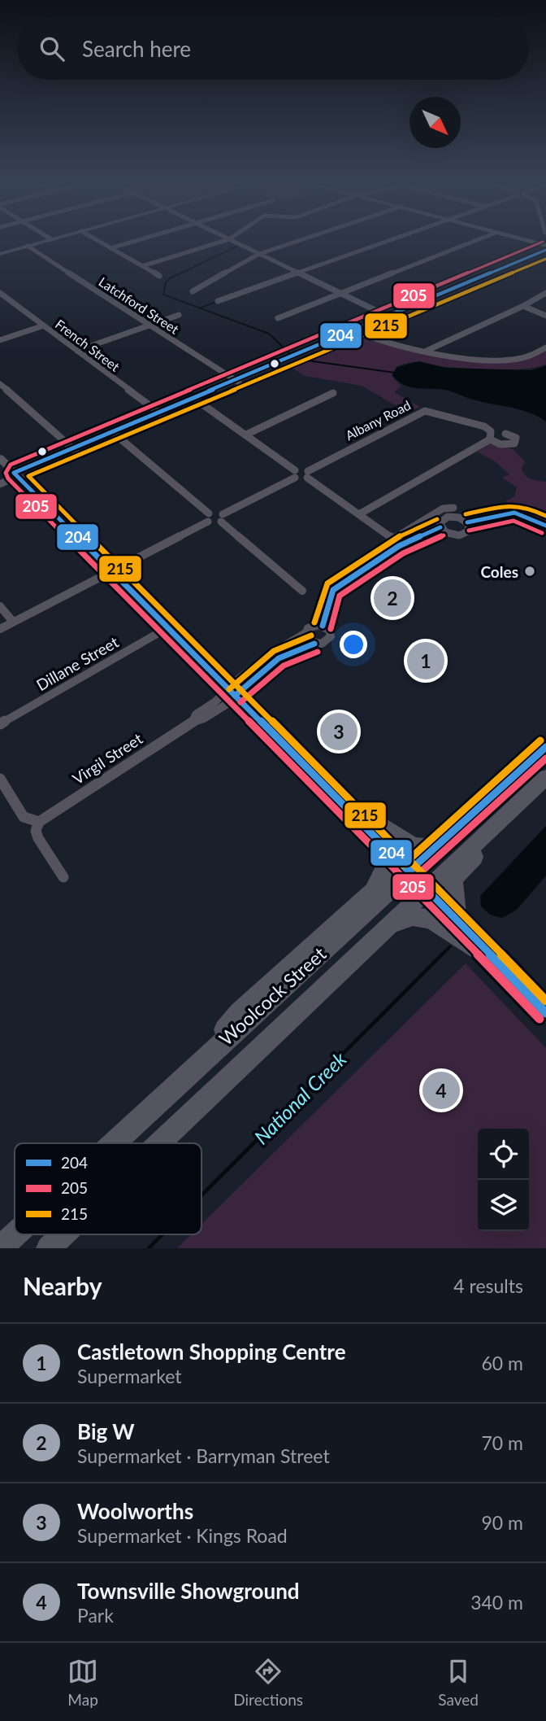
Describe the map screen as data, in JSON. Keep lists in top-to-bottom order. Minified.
{"streets":{"main road":["Woolcock Street"],"street":["Latchford Street","French Street","Albany Road","Dillane Street","Virgil Street"]},"water":["National Creek"],"places":["Coles"],"lines":["transit line 205","transit line 204","transit line 215"],"legend":["204","205","215"],"north":"bottom right","page":{"search":"Search here","pins":["2","1","3","4"],"heading":["Nearby","4 results"],"list":[{"mark":"1","name":"Castletown Shopping Centre","note":"Supermarket","value":"60 m"},{"mark":"2","name":"Big W","note":"Supermarket · Barryman Street","value":"70 m"},{"mark":"3","name":"Woolworths","note":"Supermarket · Kings Road","value":"90 m"},{"mark":"4","name":"Townsville Showground","note":"Park","value":"340 m"}],"nav":["Map","Directions","Saved"]}}
